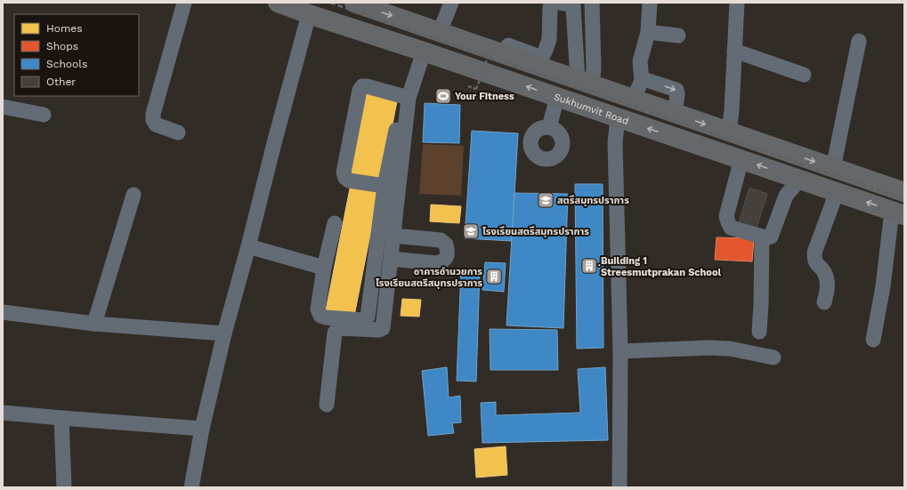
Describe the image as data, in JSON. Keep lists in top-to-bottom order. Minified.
{"streets":{"highway":["Sukhumvit Road"]},"places":{"sports":["Your Fitness"],"school or university":["สตรีสมุทรปราการ","โรงเรียนสตรีสมุทรปราการ"],"building":["ฺBuilding 1 Streesmutprakan School","อาคารอำนวยการ โรงเรียนสตรีสมุทรปราการ"]},"legend":["Homes","Shops","Schools","Other"]}
